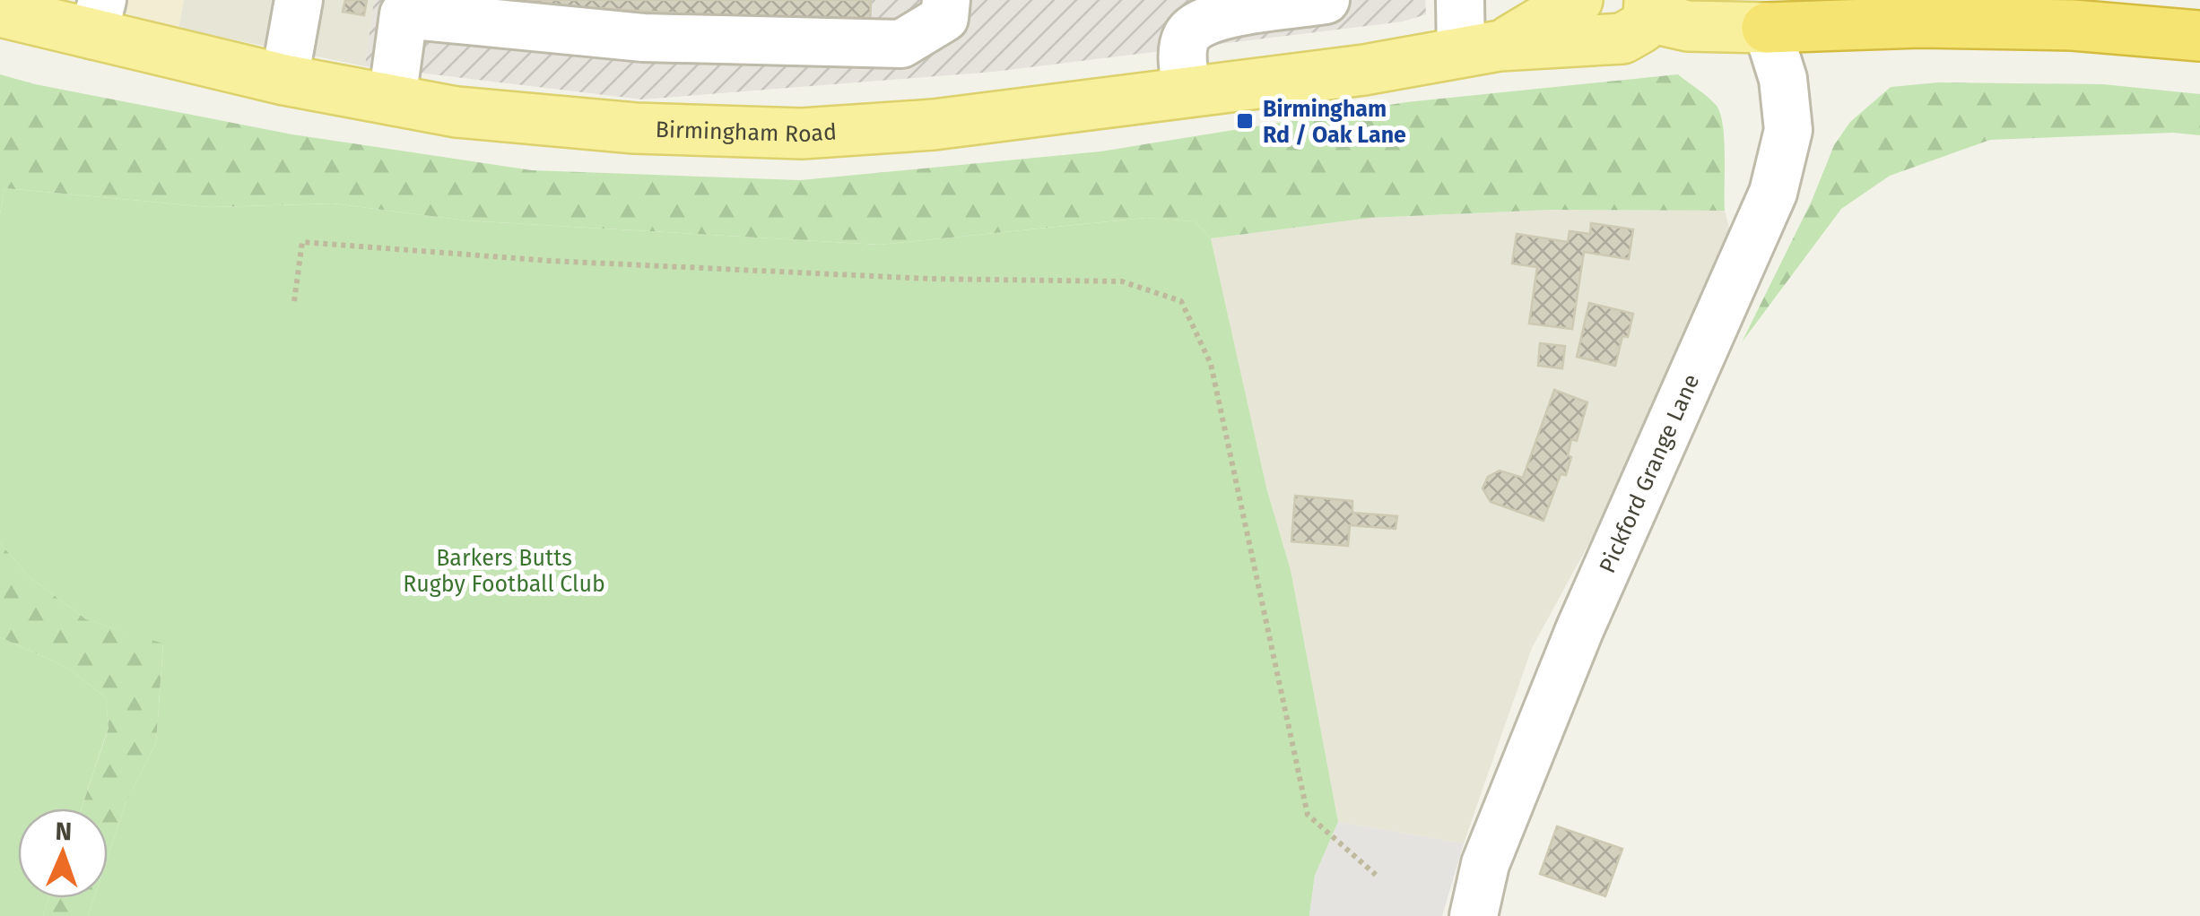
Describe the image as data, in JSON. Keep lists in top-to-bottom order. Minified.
{"streets":{"main road":["Birmingham Road"],"street":["Pickford Grange Lane"]},"crossings":[["Birmingham Road","Pickford Grange Lane"]],"parks":["Barkers Butts Rugby Football Club"],"places":{"transit":["Birmingham Rd / Oak Lane"]},"north":"top"}
